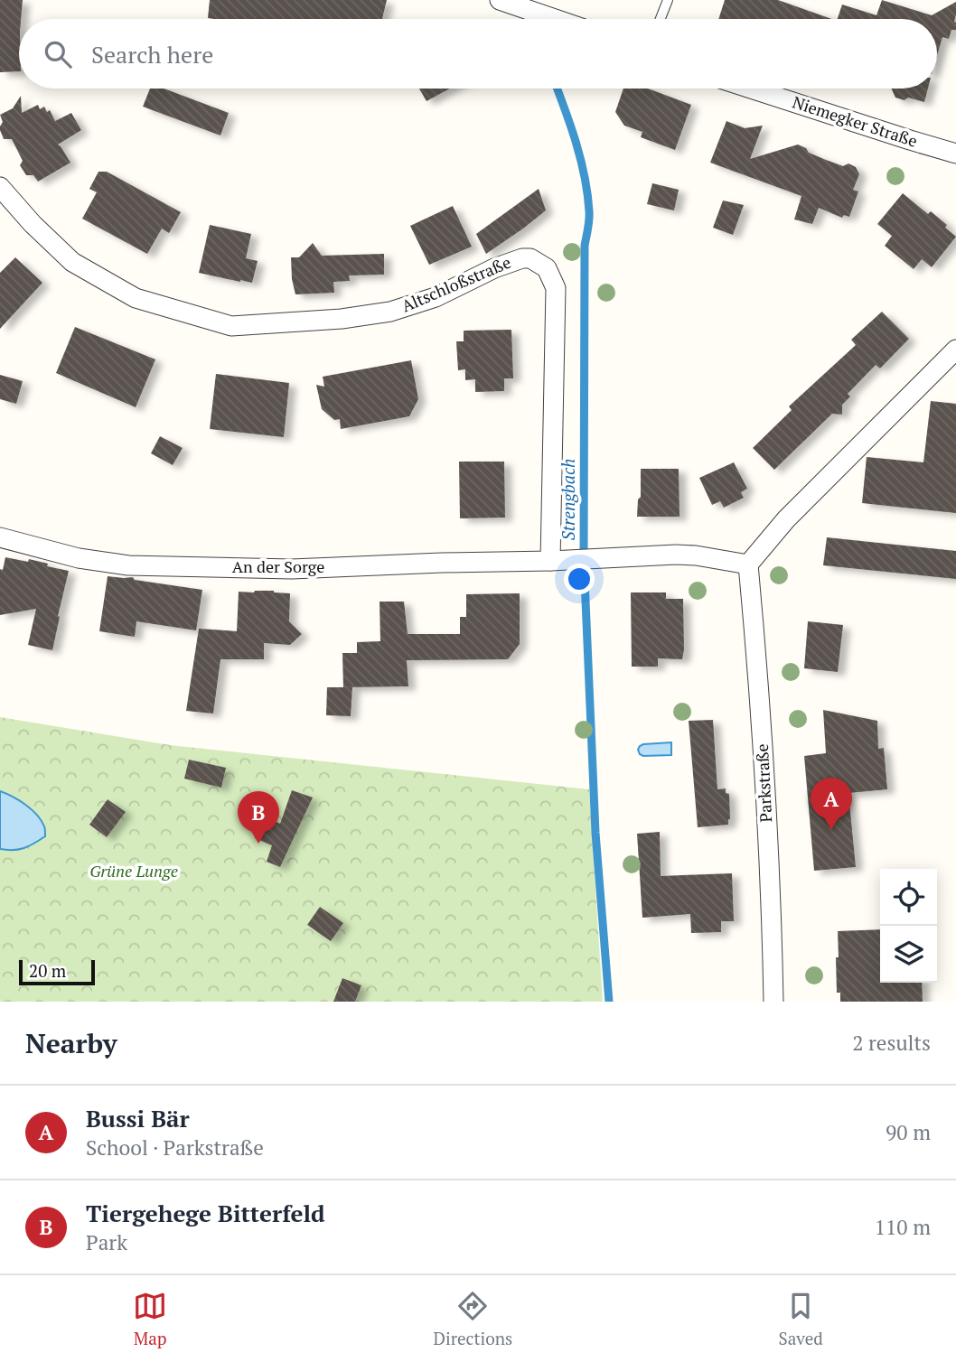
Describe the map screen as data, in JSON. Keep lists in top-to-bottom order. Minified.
{"streets":{"street":["Niemegker Straße","Altschloßstraße","An der Sorge","Parkstraße"]},"crossings":[["Altschloßstraße","An der Sorge"]],"water":["Strengbach"],"parks":["Grüne Lunge"],"scale_bar":"20 m","page":{"search":"Search here","pins":["A","B"],"scale":"20 m","heading":["Nearby","2 results"],"list":[{"mark":"A","name":"Bussi Bär","note":"School · Parkstraße","value":"90 m"},{"mark":"B","name":"Tiergehege Bitterfeld","note":"Park","value":"110 m"}],"nav":["Map","Directions","Saved"]}}
